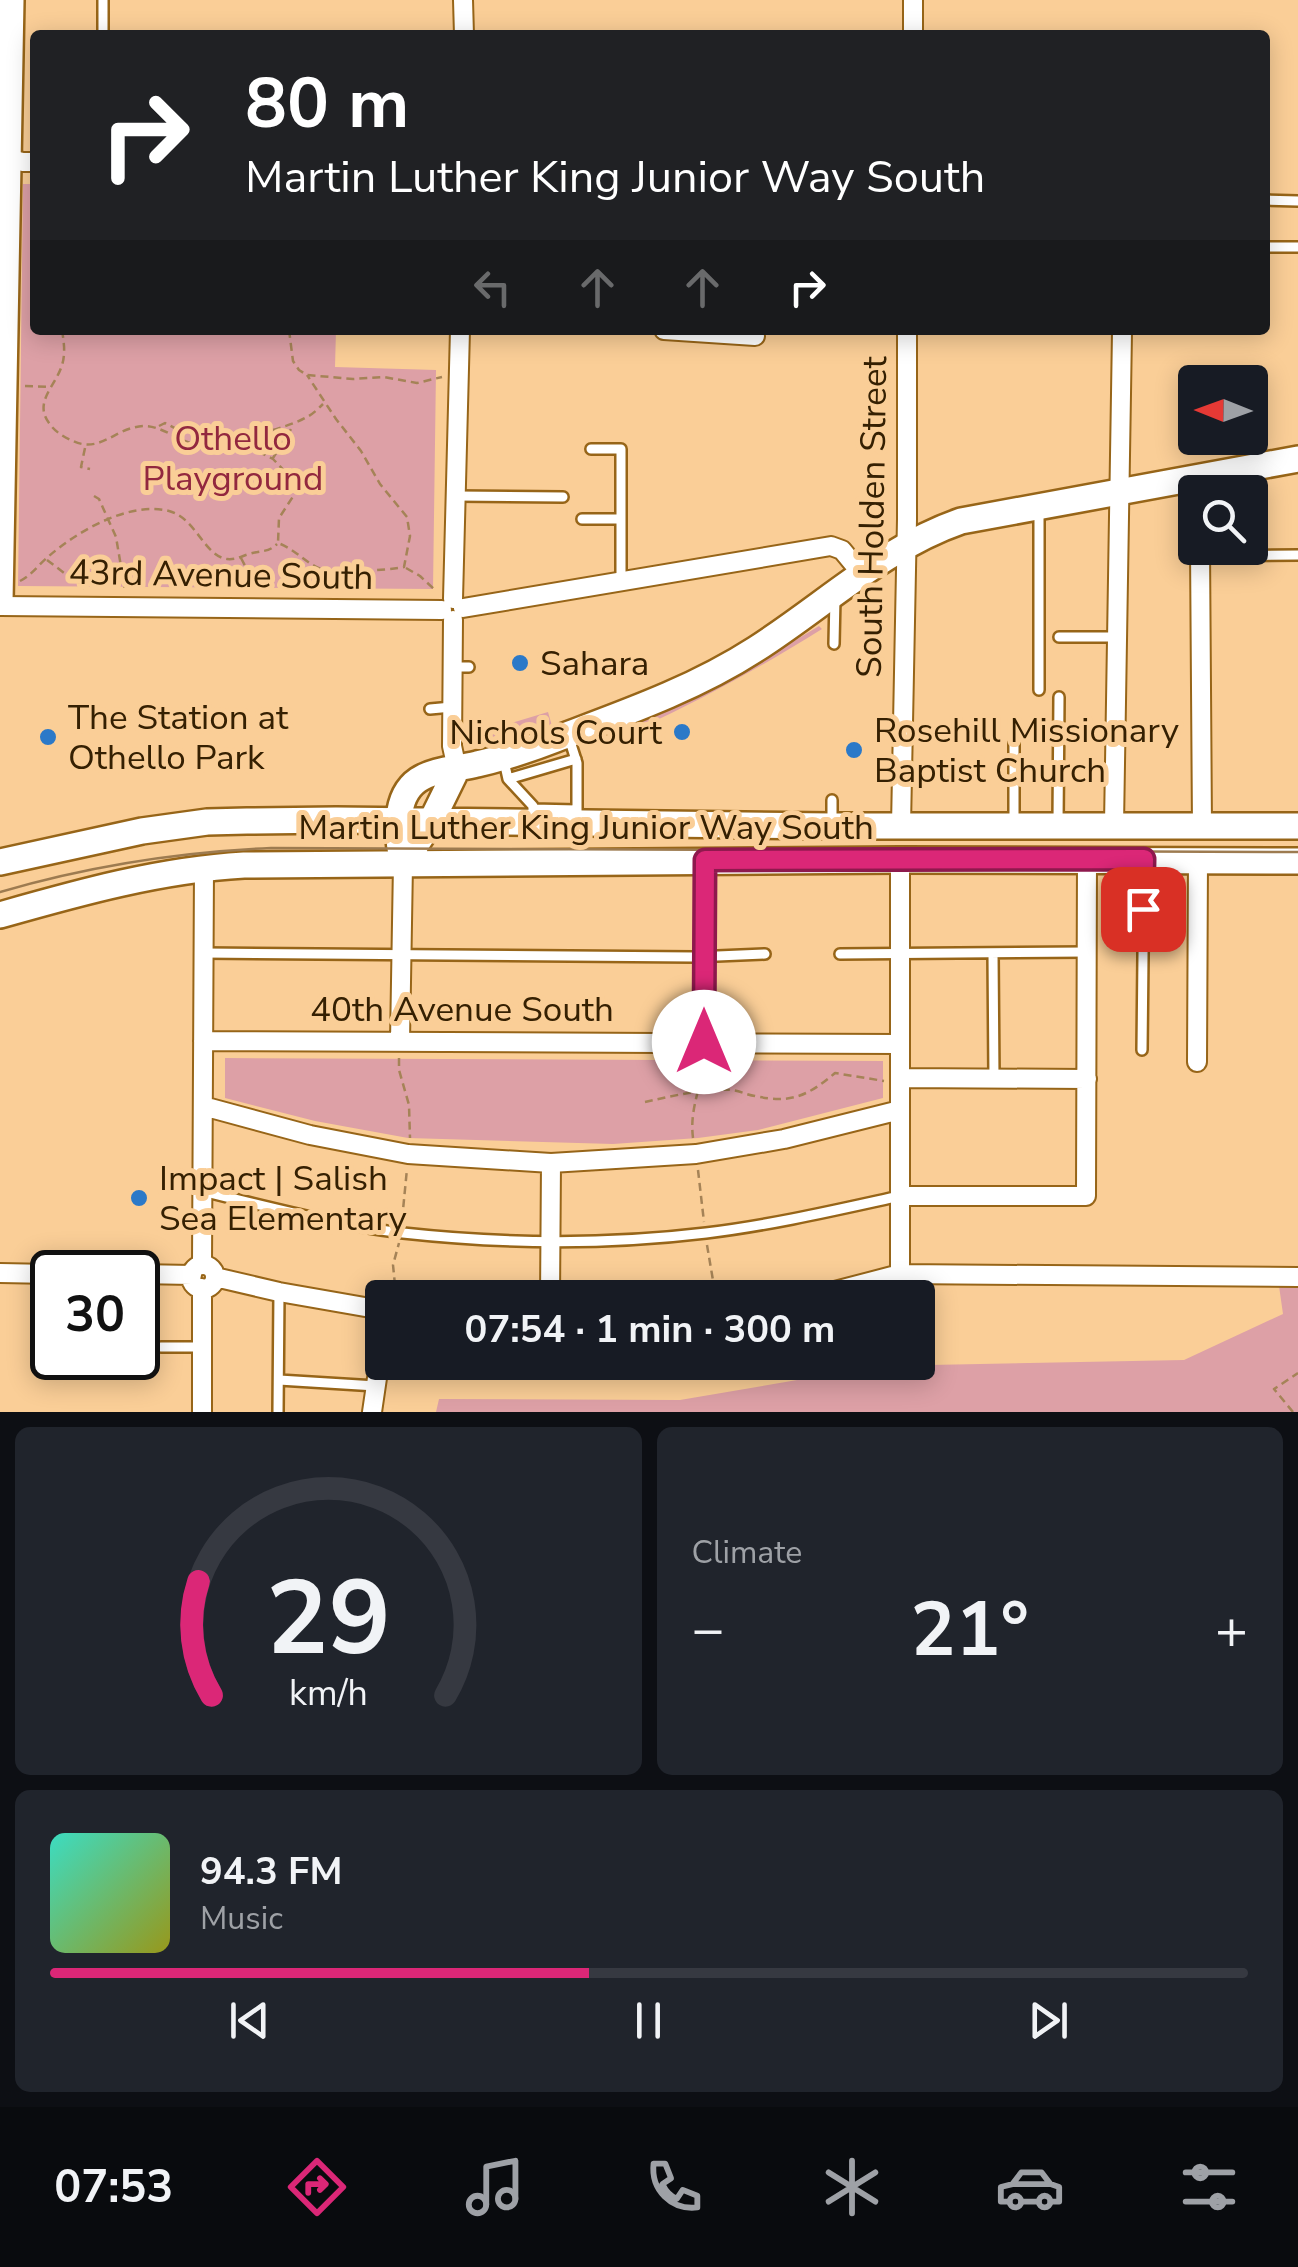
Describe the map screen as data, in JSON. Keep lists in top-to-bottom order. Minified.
{"streets":{"main road":["Martin Luther King Junior Way South"],"street":["South Holden Street","43rd Avenue South","40th Avenue South"]},"crossings":[["South Holden Street","Martin Luther King Junior Way South"]],"parks":["Othello Playground"],"places":["Sahara","Nichols Court","The Station at Othello Park","Rosehill Missionary Baptist Church","Impact | Salish Sea Elementary"],"north":"left","page":{"turn":["80 m","Martin Luther King Junior Way South"],"limit":"30","trip":"07:54 · 1 min · 300 m","tile":"Climate","heat":["−","21°","+"],"song":["94.3 FM","Music"],"tabs":"07:53","gauge":["29","km/h"]}}
